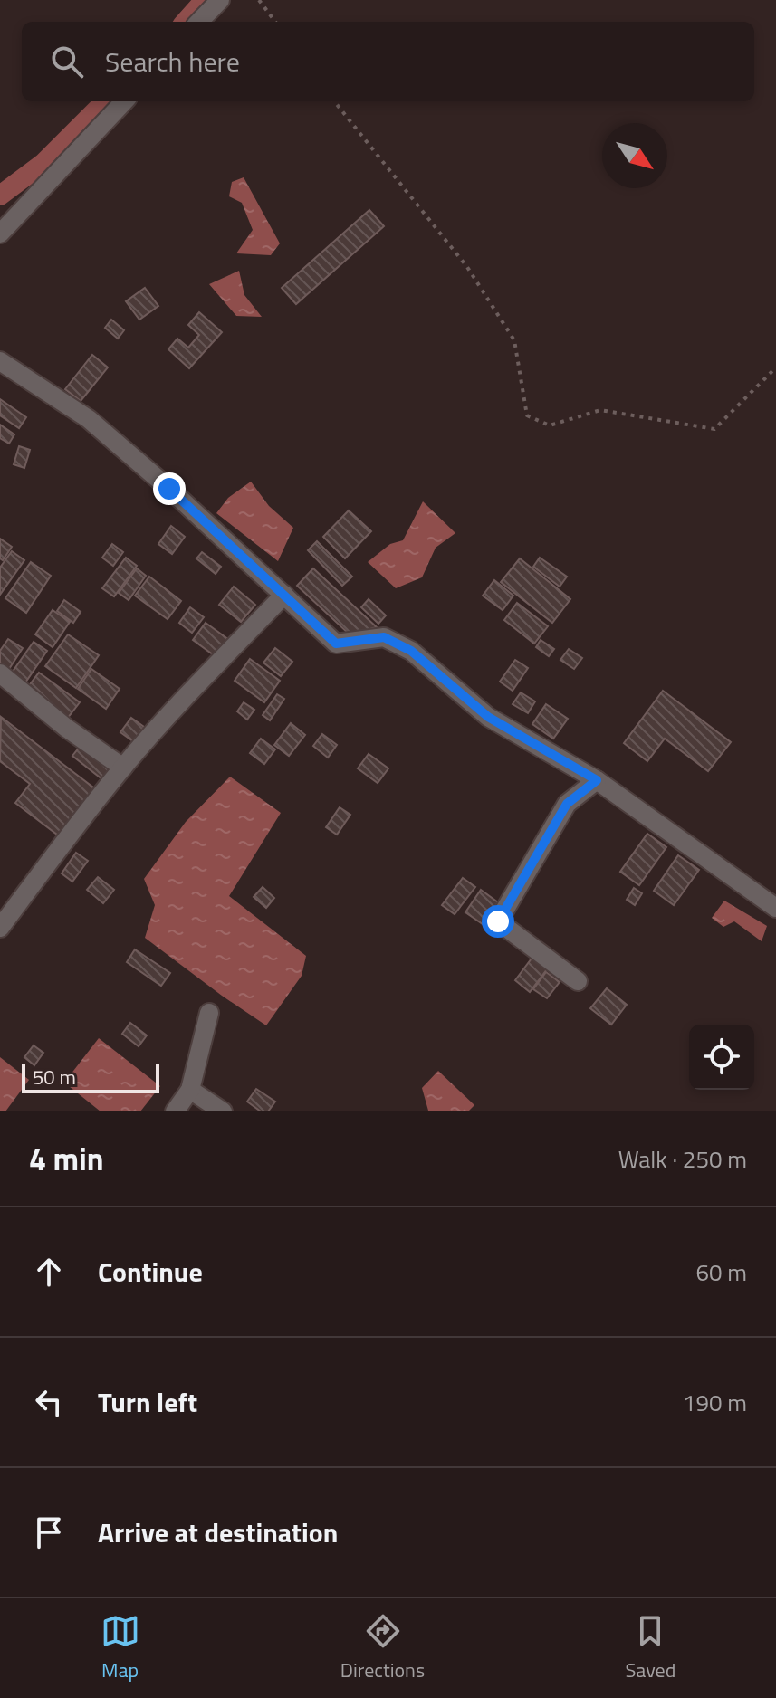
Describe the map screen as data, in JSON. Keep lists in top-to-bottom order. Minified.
{"scale_bar":"50 m","north":"bottom right","page":{"search":"Search here","scale":"50 m","heading":["4 min","Walk · 250 m"],"list":[["Continue","60 m"],["Turn left","190 m"],"Arrive at destination"],"nav":["Map","Directions","Saved"]}}
